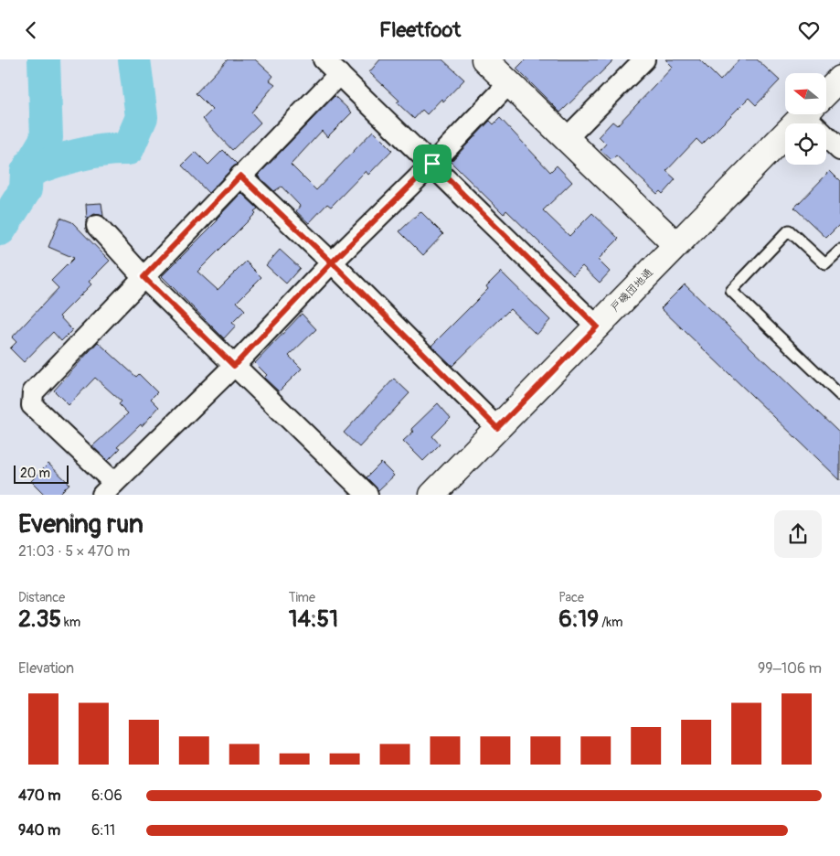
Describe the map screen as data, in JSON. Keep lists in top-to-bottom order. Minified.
{"streets":{"street":["戸磯団地通"]},"scale_bar":"20 m","north":"left","page":{"header":"Fleetfoot","scale":"20 m","heading":["Evening run","21:03 · 5 × 470 m"],"stats":[["Distance","2.35 km"],["Time","14:51"],["Pace","6:19 /km"]],"chart":["Elevation","99–106 m"],"list":[{"name":"470 m","note":"6:06"},{"name":"940 m","note":"6:11"}]}}
